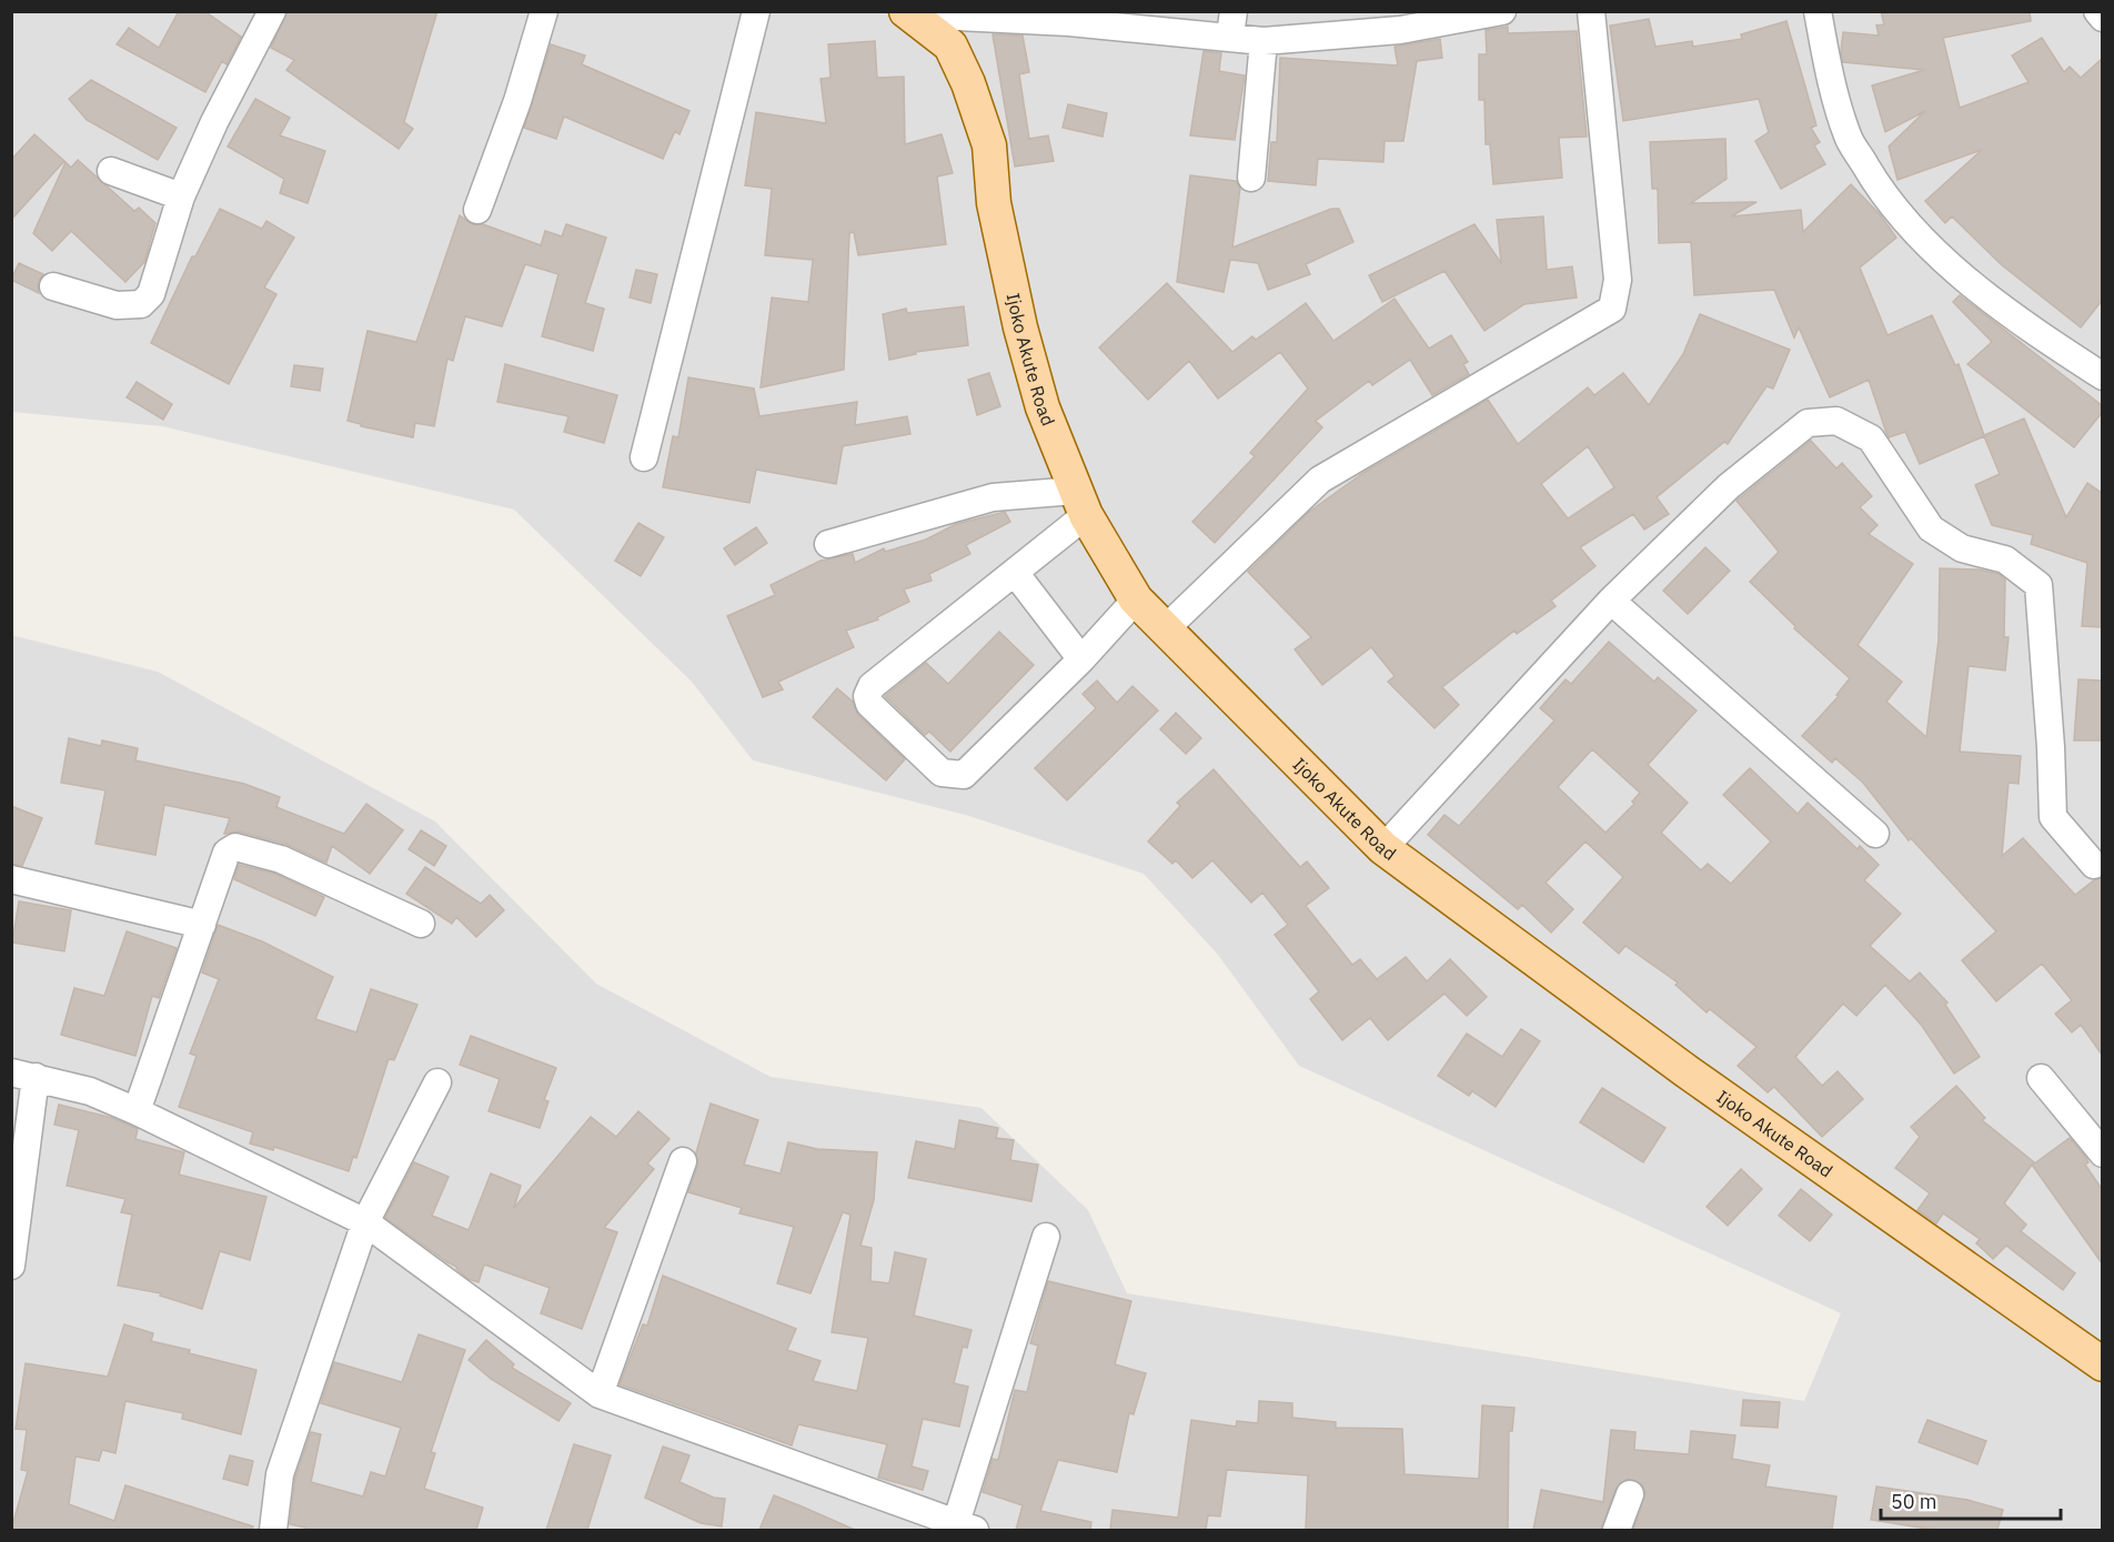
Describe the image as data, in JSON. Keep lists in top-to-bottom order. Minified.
{"streets":{"main road":["Ijoko Akute Road"]},"scale_bar":"50 m"}
